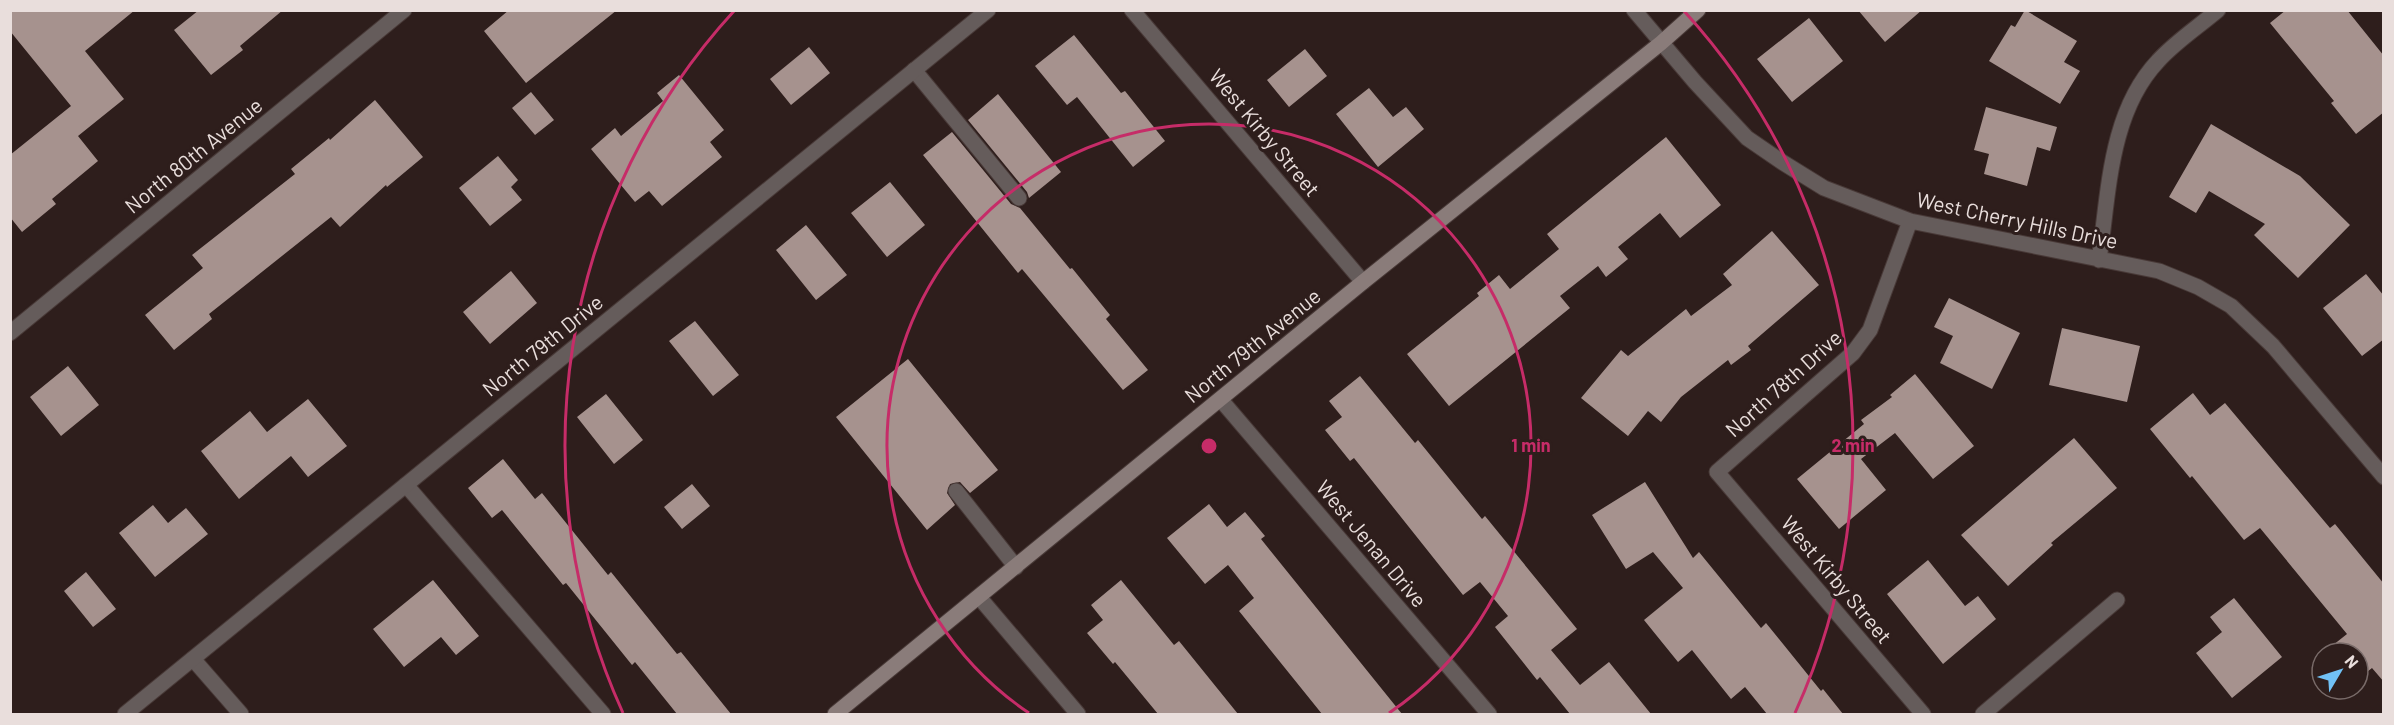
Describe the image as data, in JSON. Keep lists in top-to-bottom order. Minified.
{"streets":{"street":["West Kirby Street","North 80th Avenue","West Cherry Hills Drive","North 79th Drive","North 79th Avenue","North 78th Drive","West Jenan Drive"]},"crossings":[["West Kirby Street","North 79th Avenue"],["West Kirby Street","North 78th Drive"],["West Cherry Hills Drive","North 79th Avenue"],["West Cherry Hills Drive","North 78th Drive"],["North 79th Avenue","West Jenan Drive"]],"north":"top right","rings":["1 min","2 min"]}
